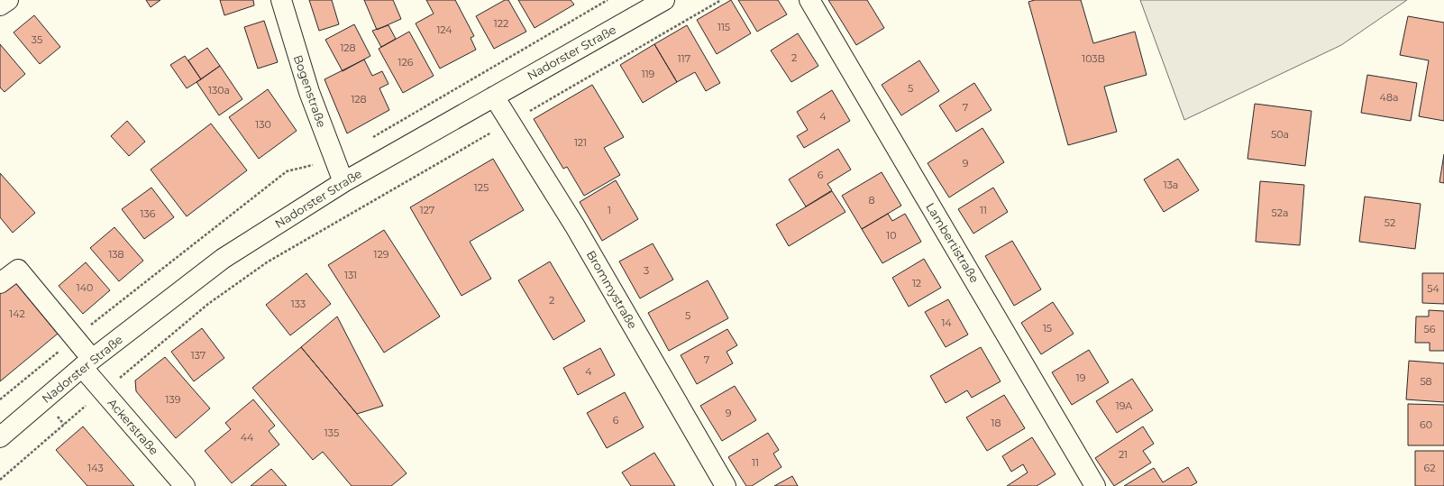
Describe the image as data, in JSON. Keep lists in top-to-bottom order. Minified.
{"streets":{"street":["Nadorster Straße","Bogenstraße","Lambertistraße","Brommystraße","Ackerstraße"]},"crossings":[["Nadorster Straße","Bogenstraße"],["Nadorster Straße","Brommystraße"],["Nadorster Straße","Ackerstraße"]],"house_numbers":["122","115","124","35","128","2","117","103B","126","119","5","130a","48a","128","7","4","130","50a","121","9","6","13a","125","8","127","1","11","52a","136","52","10","138","129","3","131","12","140","54","2","133","142","5","14","15","56","137","7","4","19","58","139","19A","9","6","18","60","135","44","21","11","143","62"]}
